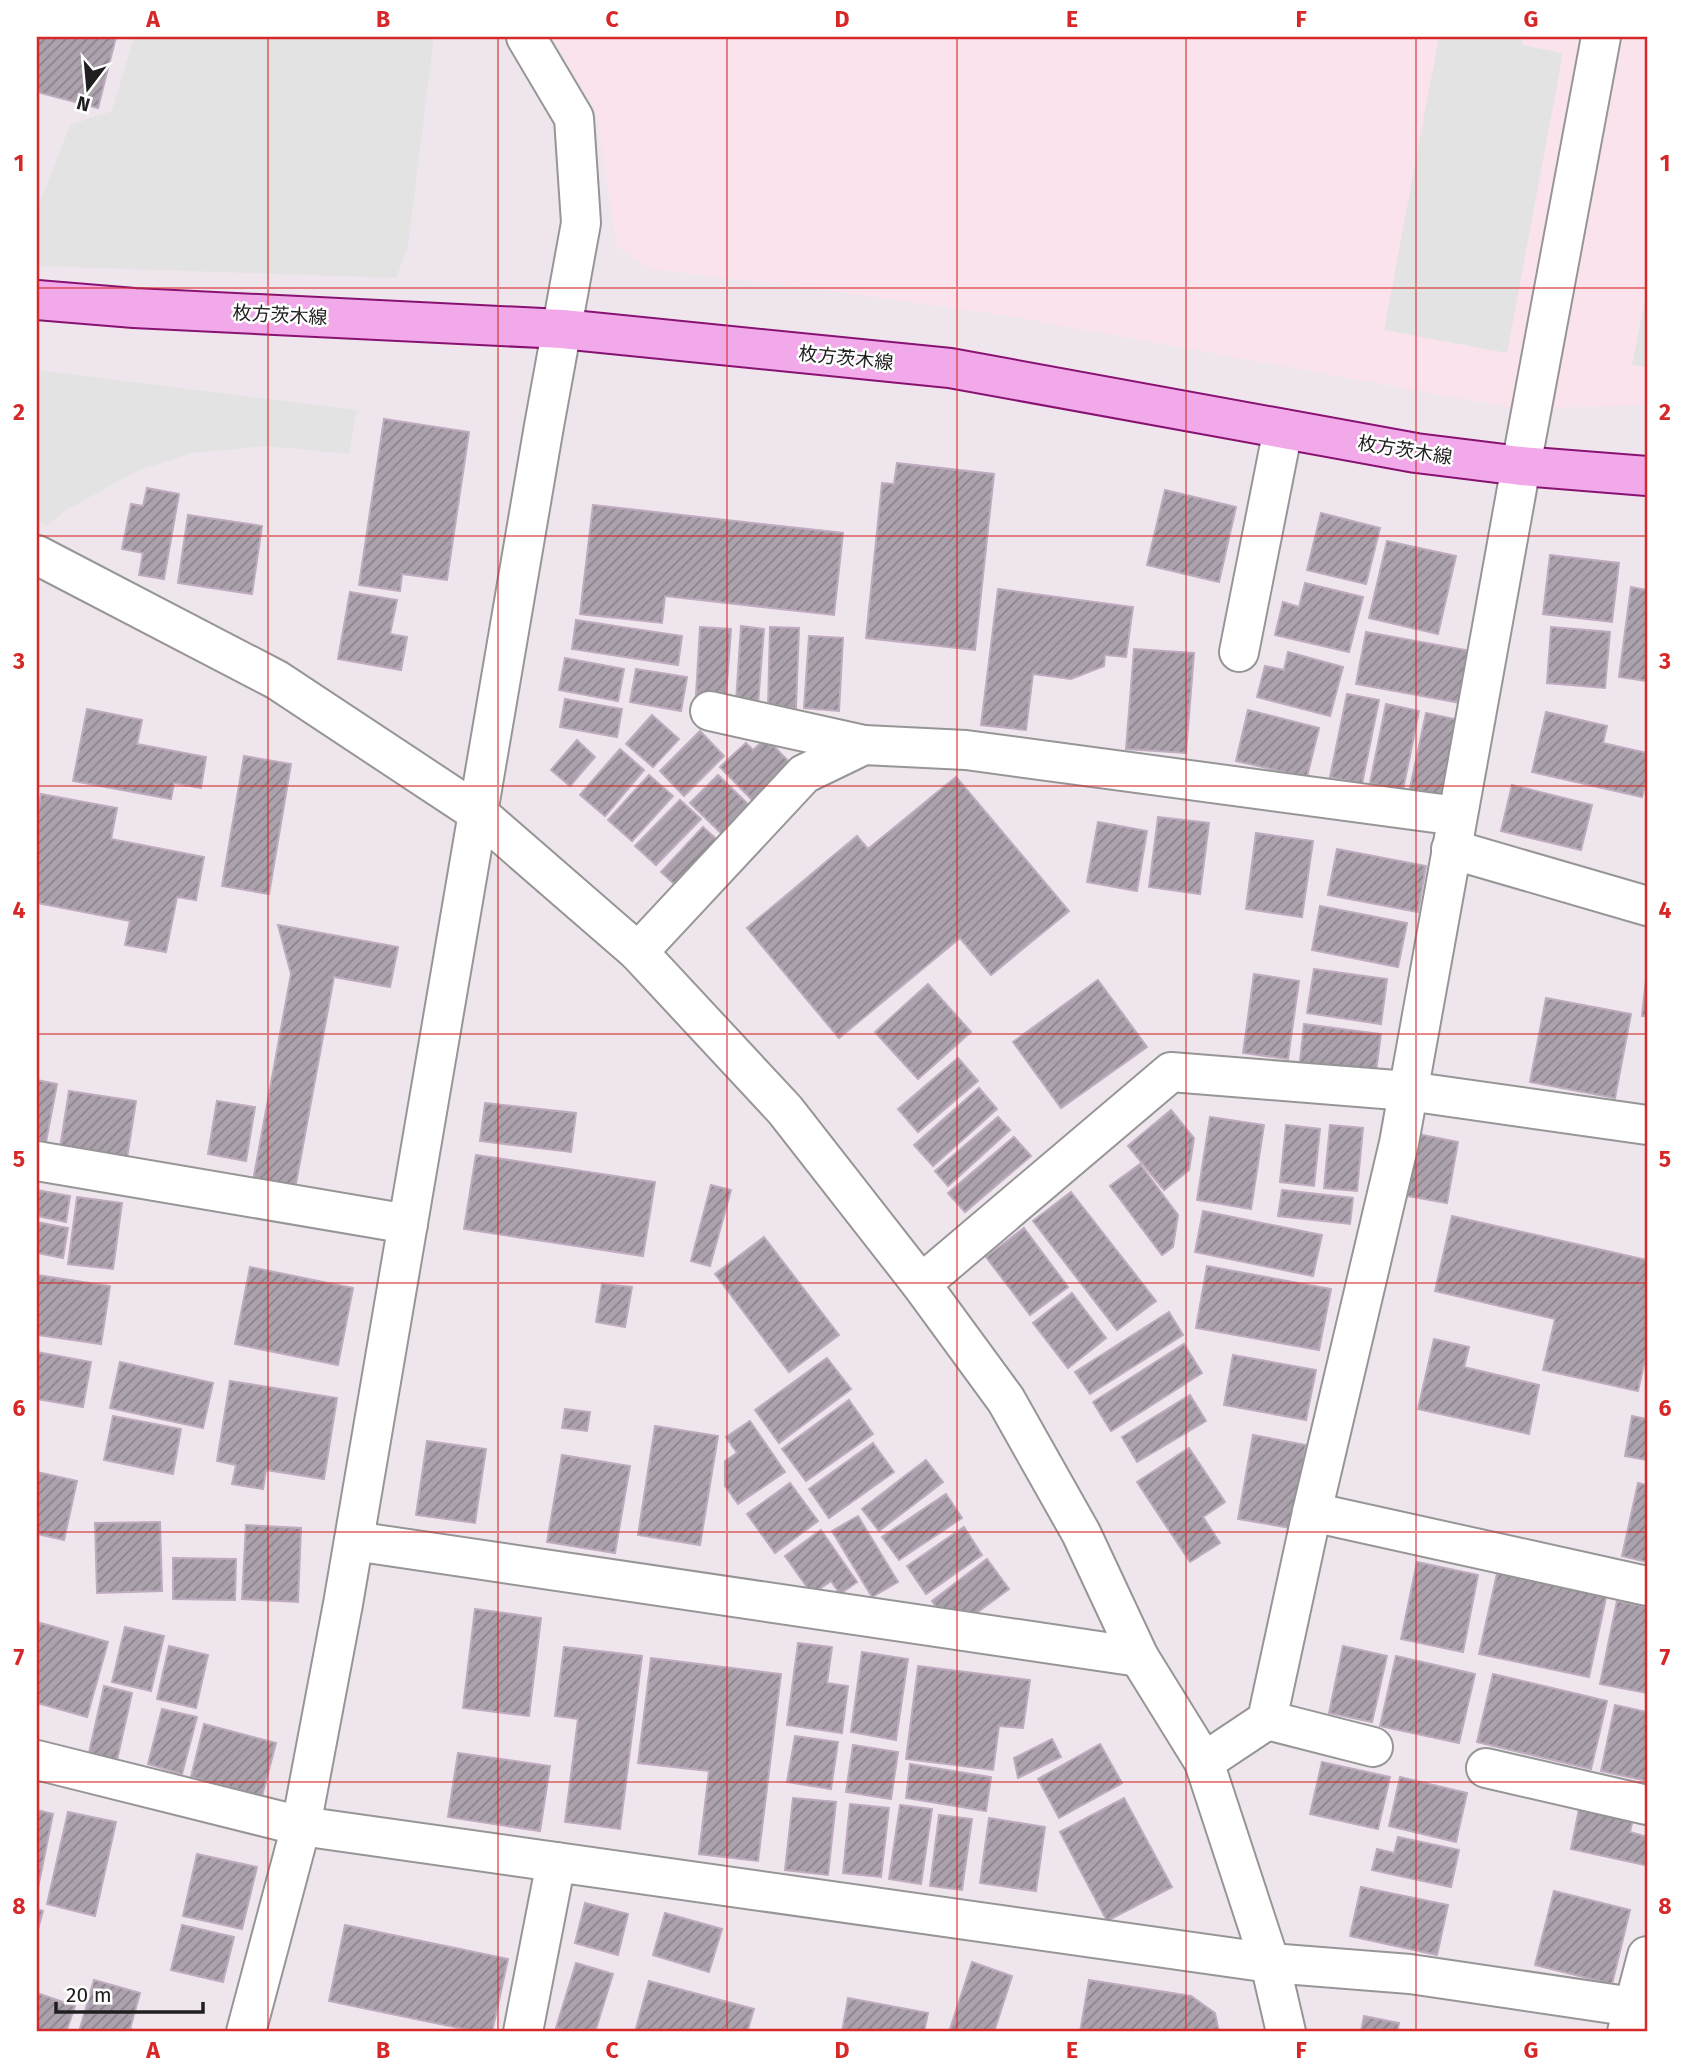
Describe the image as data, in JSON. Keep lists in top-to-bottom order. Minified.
{"streets":{"main road":["枚方茨木線"]},"scale_bar":"20 m","north":"bottom","grid":{"columns":["A","B","C","D","E","F","G"],"rows":["1","2","3","4","5","6","7","8"]}}
